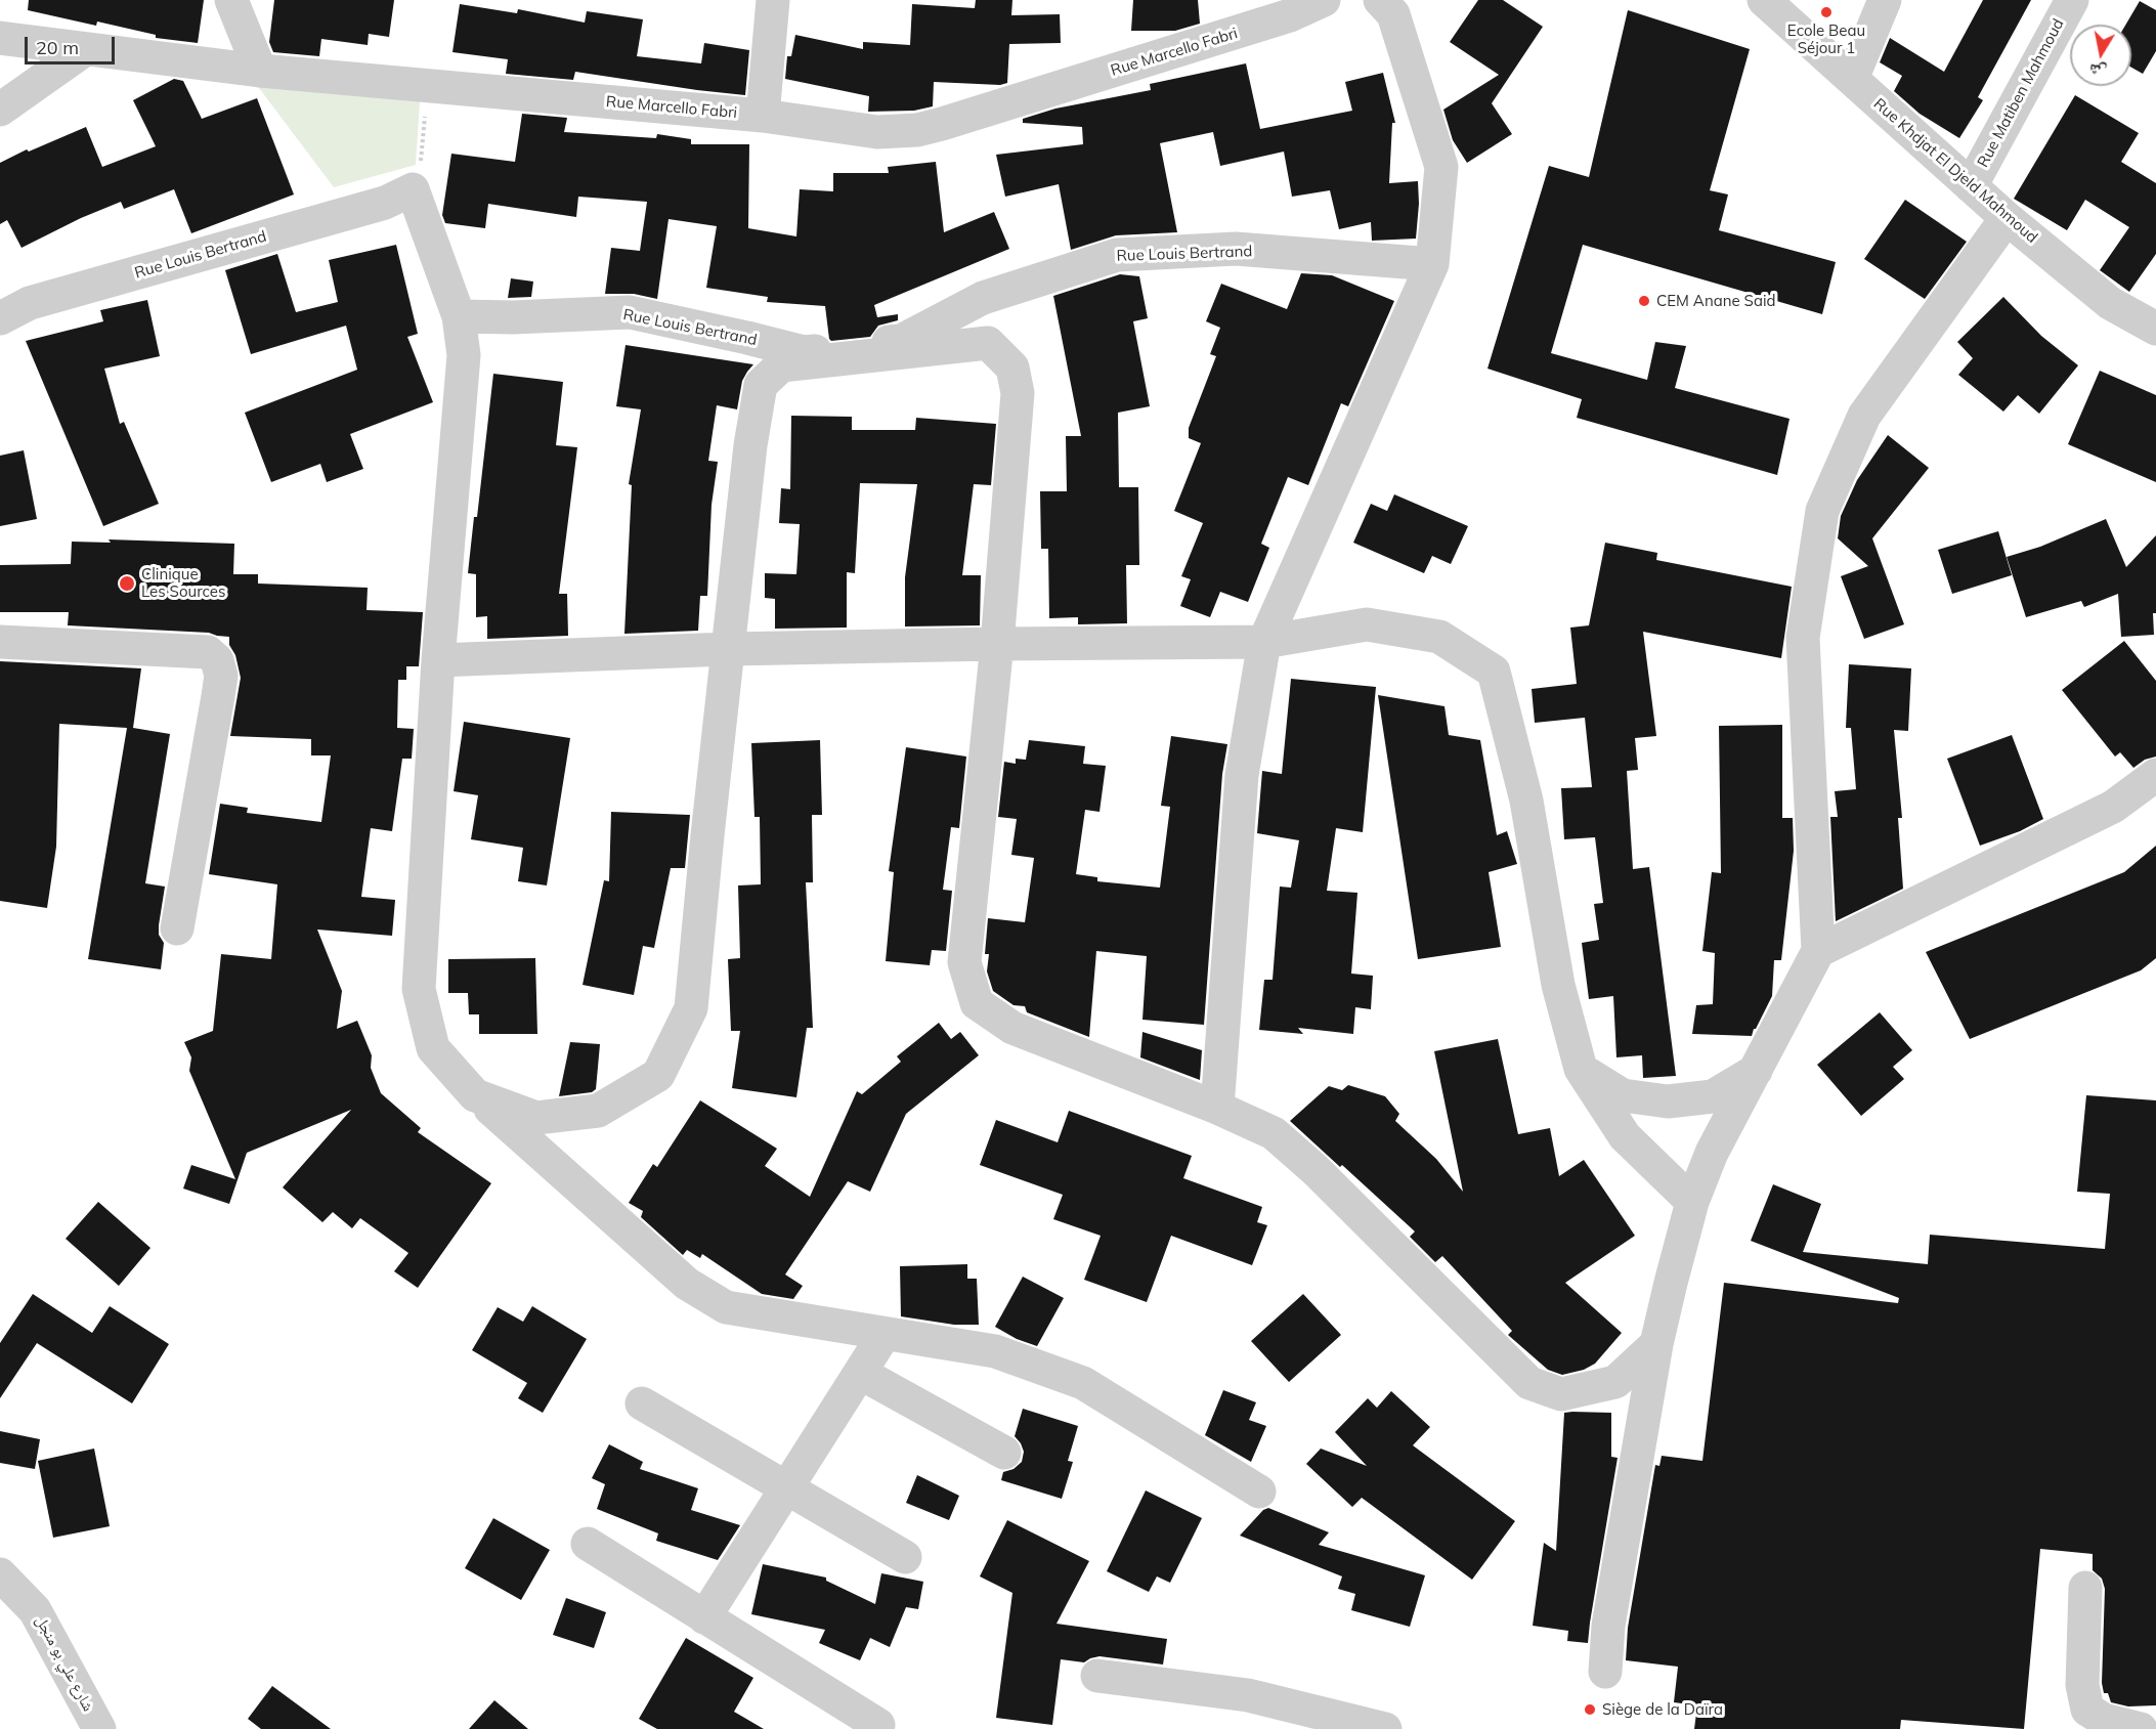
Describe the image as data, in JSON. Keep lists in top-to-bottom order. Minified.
{"streets":{"street":["Rue Marcello Fabri","Rue Matiben Mahmoud","Rue Khdjat El Djeld Mahmoud","Rue Louis Bertrand","شارع علي بو منجل"]},"crossings":[["Rue Matiben Mahmoud","Rue Khdjat El Djeld Mahmoud"]],"places":["Ecole Beau Séjour 1","CEM Anane Said","Clinique Les Sources","Siège de la Daïra"],"scale_bar":"20 m","north":"bottom"}
